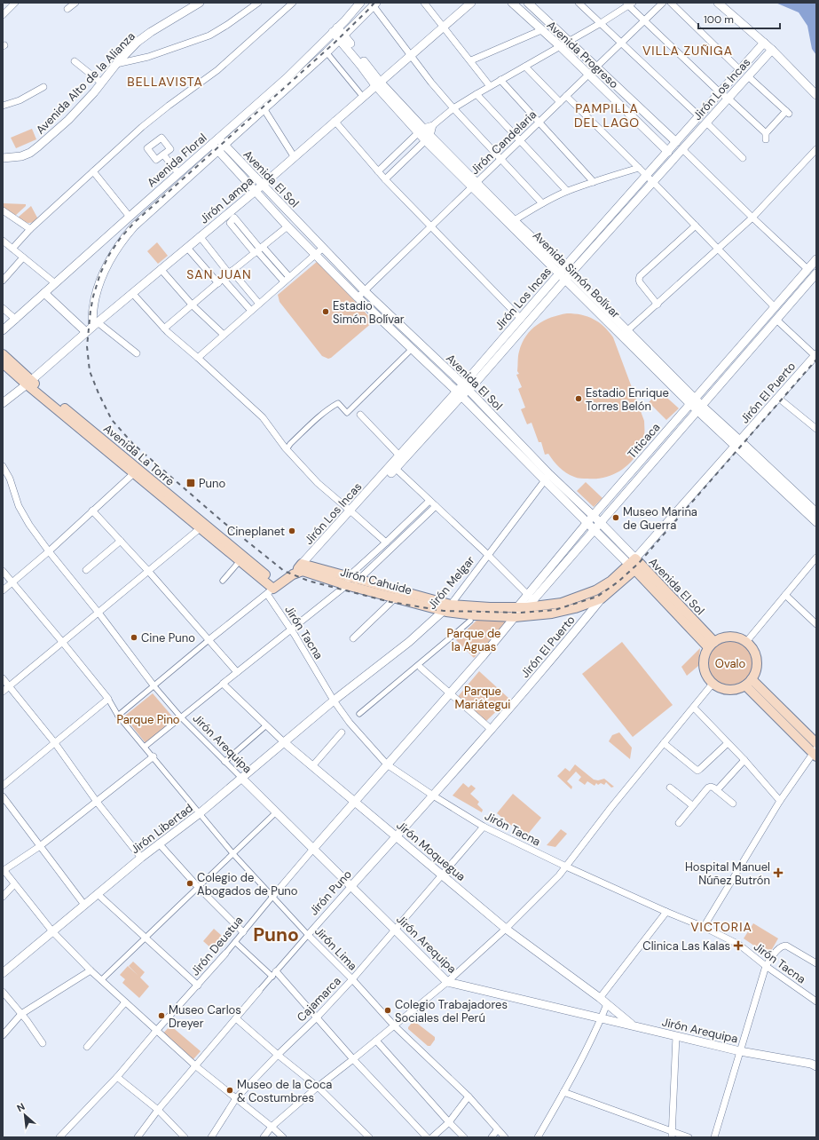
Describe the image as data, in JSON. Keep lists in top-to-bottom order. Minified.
{"streets":{"main road":["Avenida El Sol","Jirón El Puerto","Avenida La Torre","Jirón Cahuide"],"street":["Avenida Progreso","Avenida Alto de la Alianza","Jirón Los Incas","Jirón Candelaria","Avenida Floral","Jirón Lampa","Avenida Simón Bolívar","Titicaca","Jirón Melgar","Jirón Tacna","Jirón Arequipa","Jirón Libertad","Jirón Moquegua","Jirón Puno","Jirón Deustua","Jirón Lima","Cajamarca"]},"crossings":[["Avenida Progreso","Jirón Los Incas"],["Avenida Progreso","Jirón Candelaria"],["Jirón Los Incas","Avenida El Sol"],["Jirón Los Incas","Avenida Simón Bolívar"],["Jirón Candelaria","Avenida El Sol"],["Jirón Candelaria","Avenida Simón Bolívar"],["Avenida Floral","Avenida El Sol"],["Avenida Floral","Jirón Lampa"],["Avenida Floral","Avenida Simón Bolívar"],["Avenida El Sol","Jirón Lampa"],["Avenida El Sol","Jirón El Puerto"],["Avenida El Sol","Titicaca"],["Avenida El Sol","Jirón Melgar"],["Jirón Lampa","Avenida Simón Bolívar"],["Jirón Lampa","Avenida La Torre"],["Avenida Simón Bolívar","Jirón El Puerto"],["Avenida Simón Bolívar","Titicaca"],["Jirón El Puerto","Jirón Cahuide"],["Jirón El Puerto","Jirón Tacna"],["Jirón El Puerto","Jirón Puno"],["Titicaca","Jirón Cahuide"],["Titicaca","Jirón Deustua"],["Avenida La Torre","Jirón Tacna"],["Jirón Cahuide","Jirón Melgar"],["Jirón Cahuide","Jirón Deustua"],["Jirón Melgar","Jirón Tacna"],["Jirón Melgar","Jirón Libertad"],["Jirón Tacna","Jirón Libertad"],["Jirón Tacna","Jirón Puno"],["Jirón Tacna","Jirón Deustua"],["Jirón Tacna","Cajamarca"],["Jirón Arequipa","Jirón Libertad"],["Jirón Arequipa","Jirón Moquegua"],["Jirón Arequipa","Jirón Puno"],["Jirón Arequipa","Jirón Deustua"],["Jirón Arequipa","Cajamarca"],["Jirón Libertad","Jirón Moquegua"],["Jirón Libertad","Jirón Lima"],["Jirón Moquegua","Jirón Puno"],["Jirón Moquegua","Jirón Deustua"],["Jirón Moquegua","Cajamarca"],["Jirón Puno","Jirón Lima"],["Jirón Deustua","Jirón Lima"],["Jirón Lima","Cajamarca"]],"districts":["VILLA ZUÑIGA","BELLAVISTA","PAMPILLA DEL LAGO","SAN JUAN","VICTORIA","Puno"],"parks":["Parque de la Aguas","Ovalo","Parque Mariátegui","Parque Pino"],"places":{"other":["Estadio Simón Bolívar","Estadio Enrique Torres Belón","Museo Marina de Guerra","Cineplanet","Cine Puno","Colegio de Abogados de Puno","Colegio Trabajadores Sociales del Perú","Museo Carlos Dreyer","Museo de la Coca & Costumbres"],"transit":["Puno"],"health":["Hospital Manuel Núñez Butrón","Clinica Las Kalas"]},"scale_bar":"100 m","north":"top left"}
